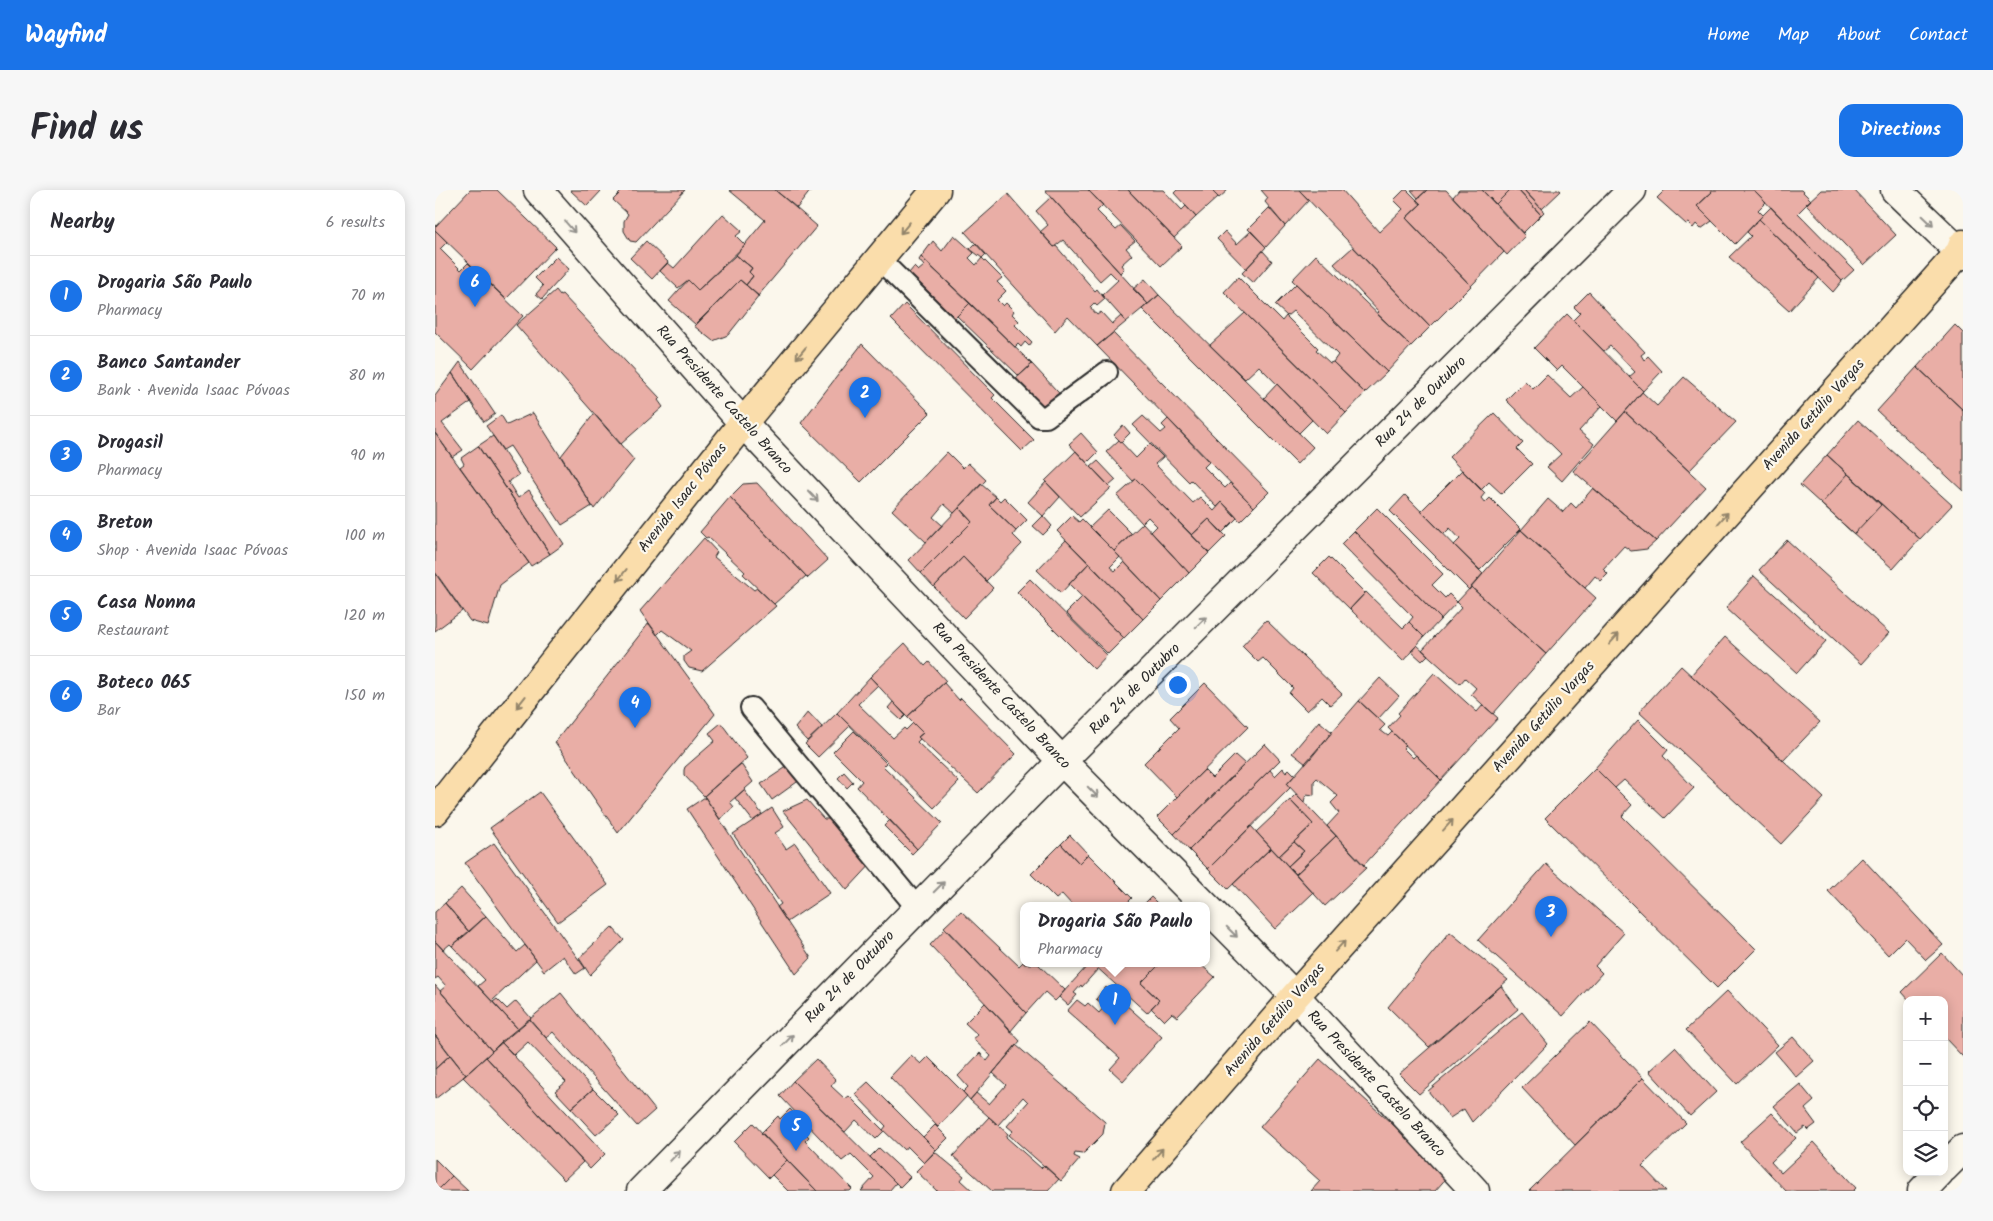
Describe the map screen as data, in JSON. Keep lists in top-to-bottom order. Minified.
{"streets":{"main road":["Avenida Getúlio Vargas","Avenida Isaac Póvoas"],"street":["Rua Presidente Castelo Branco","Rua 24 de Outubro"]},"crossings":[["Rua Presidente Castelo Branco","Rua 24 de Outubro"],["Rua Presidente Castelo Branco","Avenida Getúlio Vargas"],["Rua Presidente Castelo Branco","Avenida Isaac Póvoas"]],"one_way":["Rua Presidente Castelo Branco","Rua 24 de Outubro","Avenida Getúlio Vargas","Avenida Isaac Póvoas"],"page":{"header":"Wayfind","nav":["Home","Map","About","Contact"],"title":"Find us","buttons":"Directions","heading":["Nearby","6 results"],"list":[{"mark":"1","name":"Drogaria São Paulo","note":"Pharmacy","value":"70 m"},{"mark":"2","name":"Banco Santander","note":"Bank · Avenida Isaac Póvoas","value":"80 m"},{"mark":"3","name":"Drogasil","note":"Pharmacy","value":"90 m"},{"mark":"4","name":"Breton","note":"Shop · Avenida Isaac Póvoas","value":"100 m"},{"mark":"5","name":"Casa Nonna","note":"Restaurant","value":"120 m"},{"mark":"6","name":"Boteco 065","note":"Bar","value":"150 m"}],"pins":["6","2","4","3","1","5"],"popup":["Drogaria São Paulo","Pharmacy"],"map_buttons":["+","−"]}}
